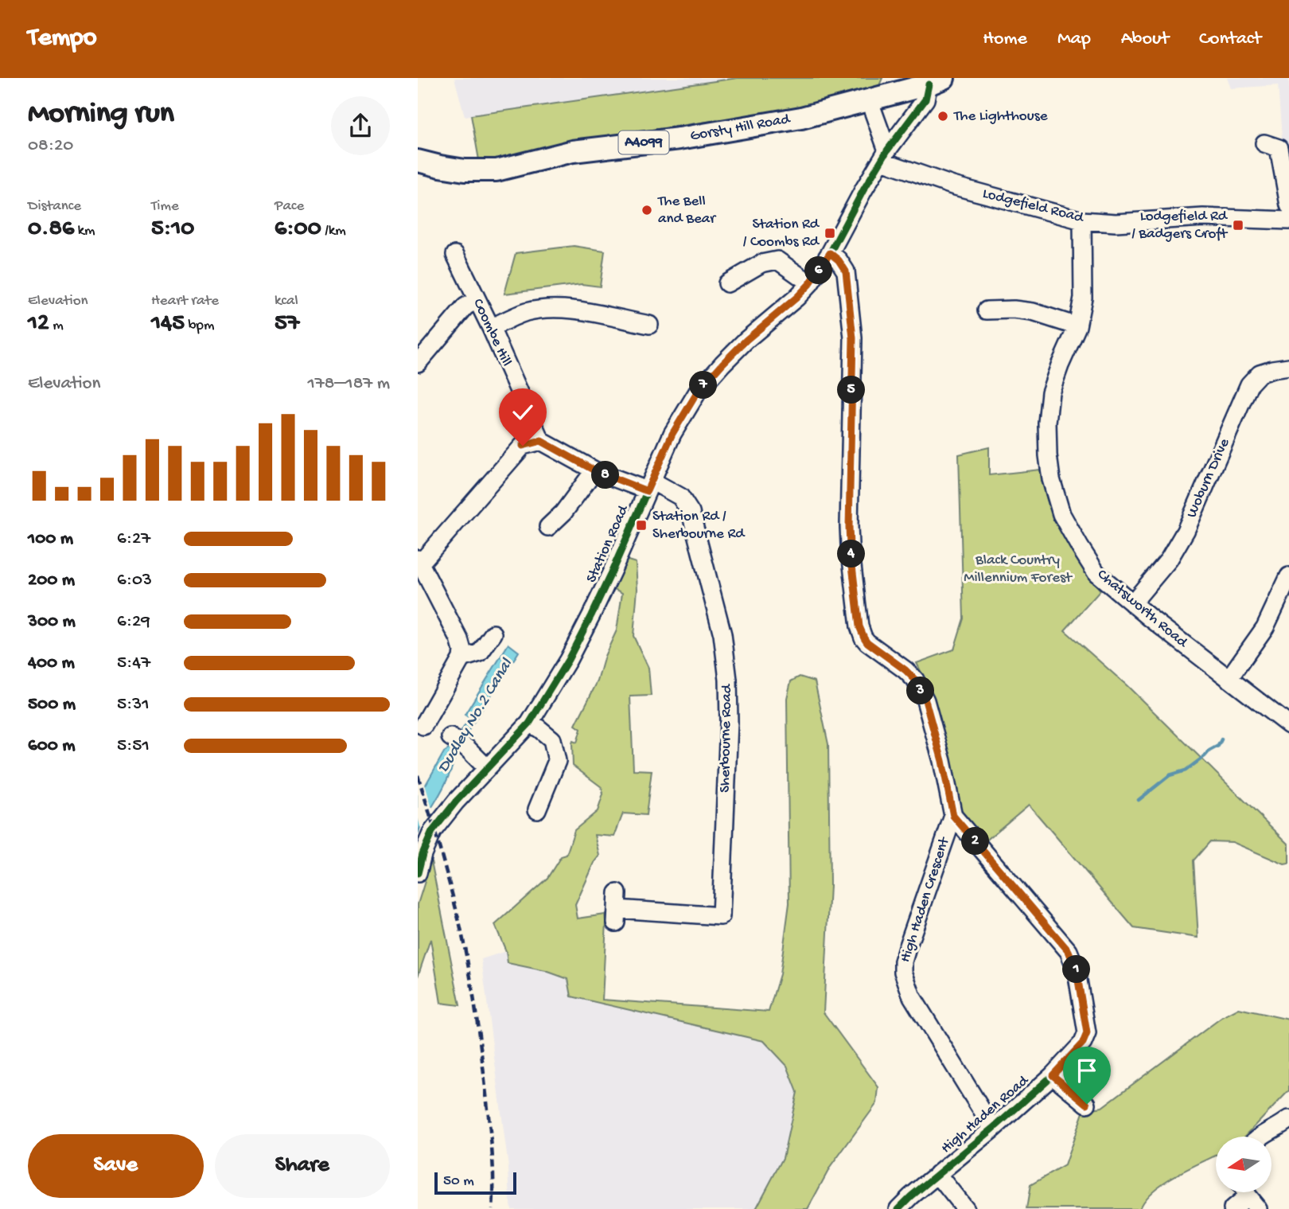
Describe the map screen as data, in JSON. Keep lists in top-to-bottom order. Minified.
{"streets":{"main road":["Gorsty Hill Road","A4099"],"street":["Lodgefield Road","Coombe Hill","Woburn Drive","Station Road","Chatsworth Road","Sherbourne Road","High Haden Crescent","High Haden Road"]},"crossings":[["Gorsty Hill Road","Station Road"],["Lodgefield Road","Station Road"],["Lodgefield Road","Chatsworth Road"],["Woburn Drive","Chatsworth Road"],["Station Road","Sherbourne Road"],["Station Road","High Haden Road"],["High Haden Crescent","High Haden Road"]],"water":["Dudley No.2 Canal"],"parks":["Black Country Millennium Forest"],"places":{"other":["The Lighthouse","The Bell and Bear"],"transit":["Lodgefield Rd / Badgers Croft","Station Rd / Coombs Rd","Station Rd / Sherbourne Rd"]},"scale_bar":"50 m","north":"left","page":{"header":"Tempo","nav":["Home","Map","About","Contact"],"heading":["Morning run","08:20"],"stats":[["Distance","0.86 km"],["Time","5:10"],["Pace","6:00 /km"],["Elevation","12 m"],["Heart rate","145 bpm"],["kcal","57"]],"pins":["6","7","5","8","4","3","2","1"],"chart":["Elevation","178–187 m"],"list":[{"name":"100 m","note":"6:27"},{"name":"200 m","note":"6:03"},{"name":"300 m","note":"6:29"},{"name":"400 m","note":"5:47"},{"name":"500 m","note":"5:31"},{"name":"600 m","note":"5:51"}],"buttons":["Save","Share"],"scale":"50 m"}}
